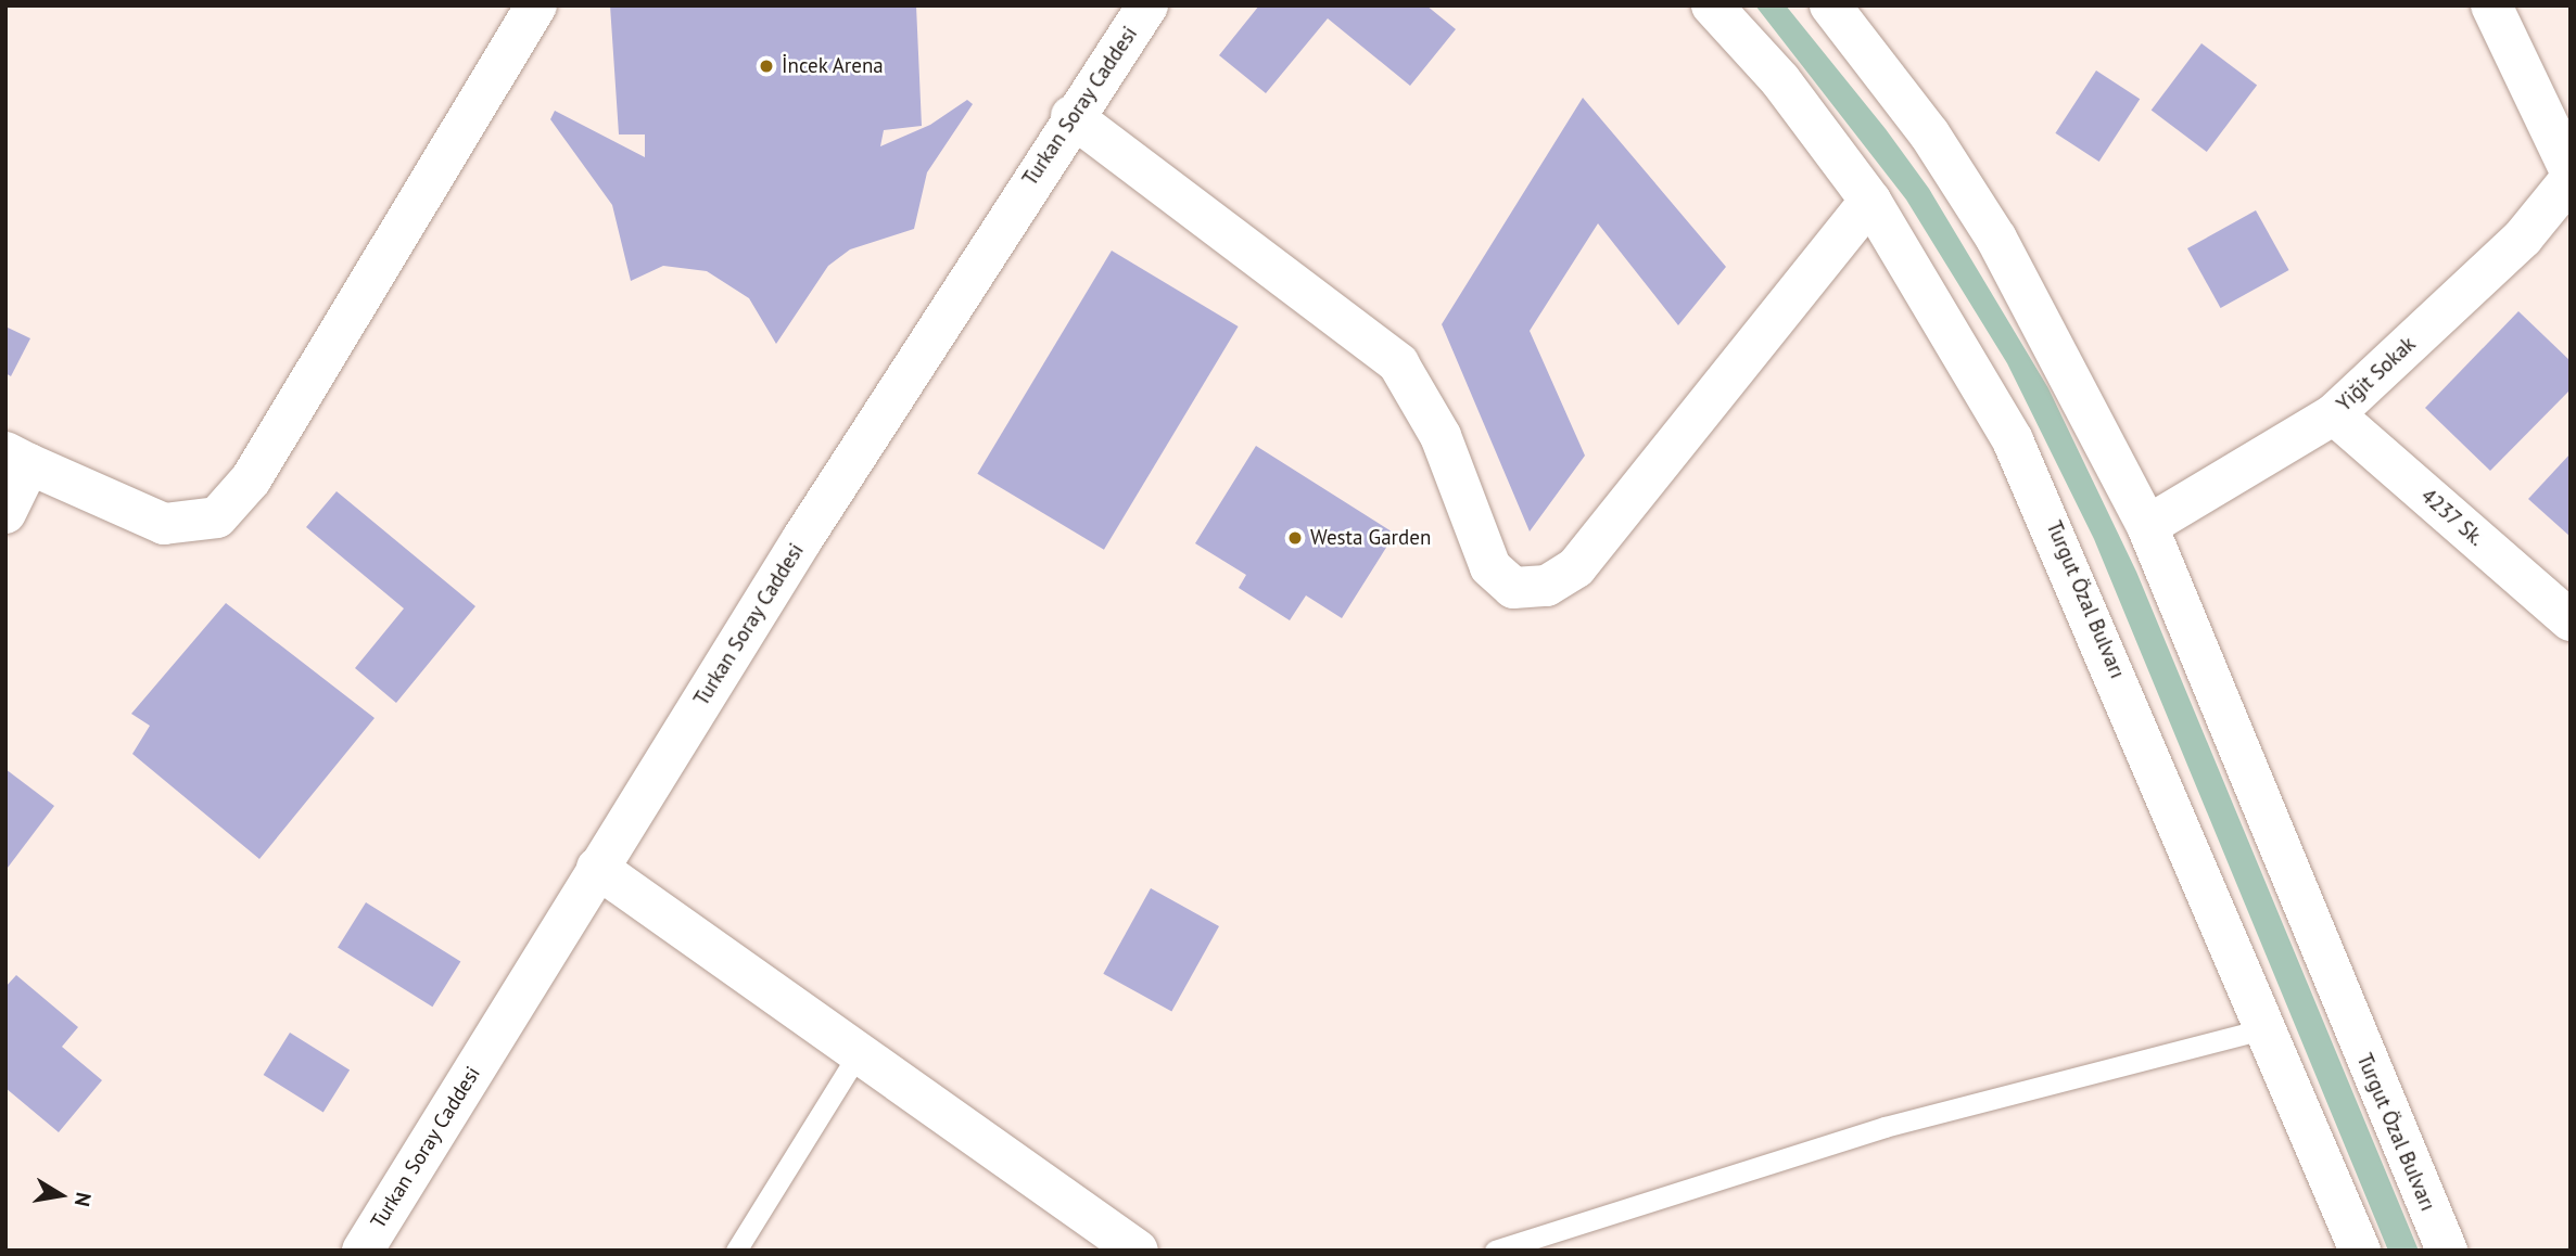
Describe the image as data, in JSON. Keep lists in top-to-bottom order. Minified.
{"streets":{"street":["Turkan Soray Caddesi","Yiğit Sokak","4237 Sk.","Turgut Özal Bulvarı"]},"crossings":[["Yiğit Sokak","4237 Sk."],["Yiğit Sokak","Turgut Özal Bulvarı"]],"places":["İncek Arena","Westa Garden"],"north":"right"}
